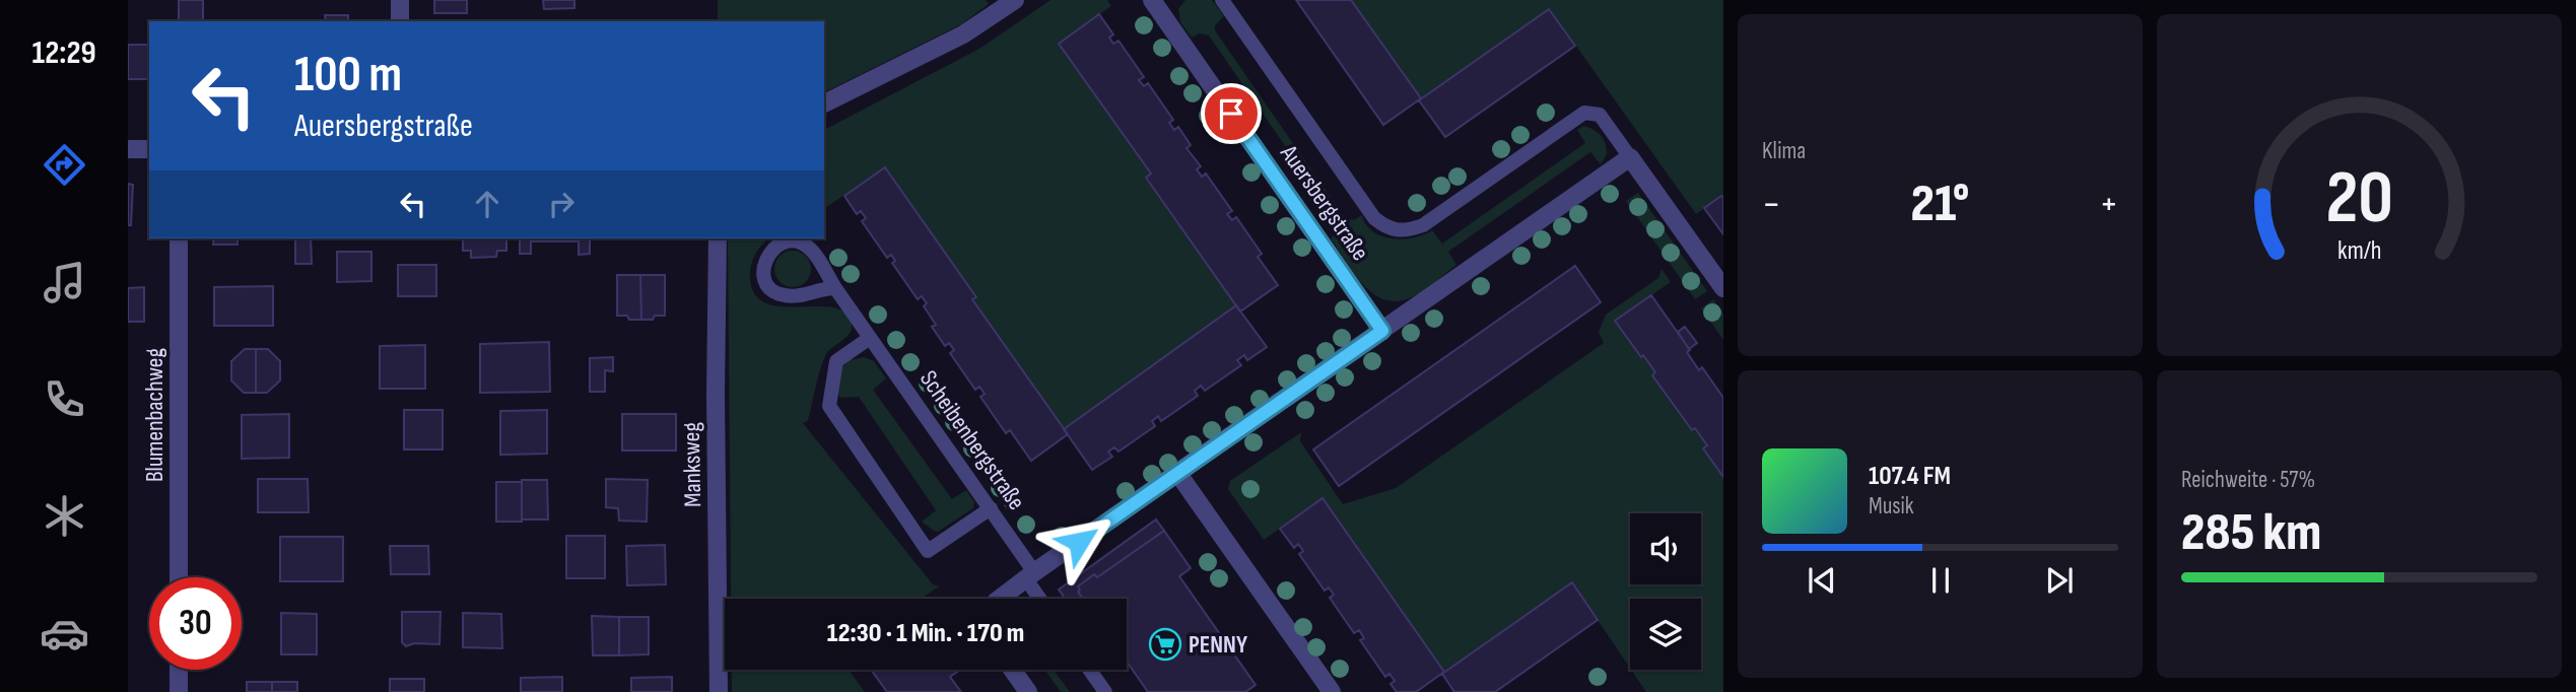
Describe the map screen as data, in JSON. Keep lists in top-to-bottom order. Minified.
{"streets":{"street":["Auersbergstraße","Blumenbachweg","Manksweg"],"lane":["Scheibenbergstraße"]},"places":{"supermarket":["PENNY"]},"page":{"tabs":"12:29","tile":["Klima",["Reichweite · 57%","285 km"]],"turn":["100 m","Auersbergstraße"],"heat":["−","21°","+"],"song":["107.4 FM","Musik"],"limit":"30","trip":"12:30 · 1 Min. · 170 m","gauge":["20","km/h"]}}
